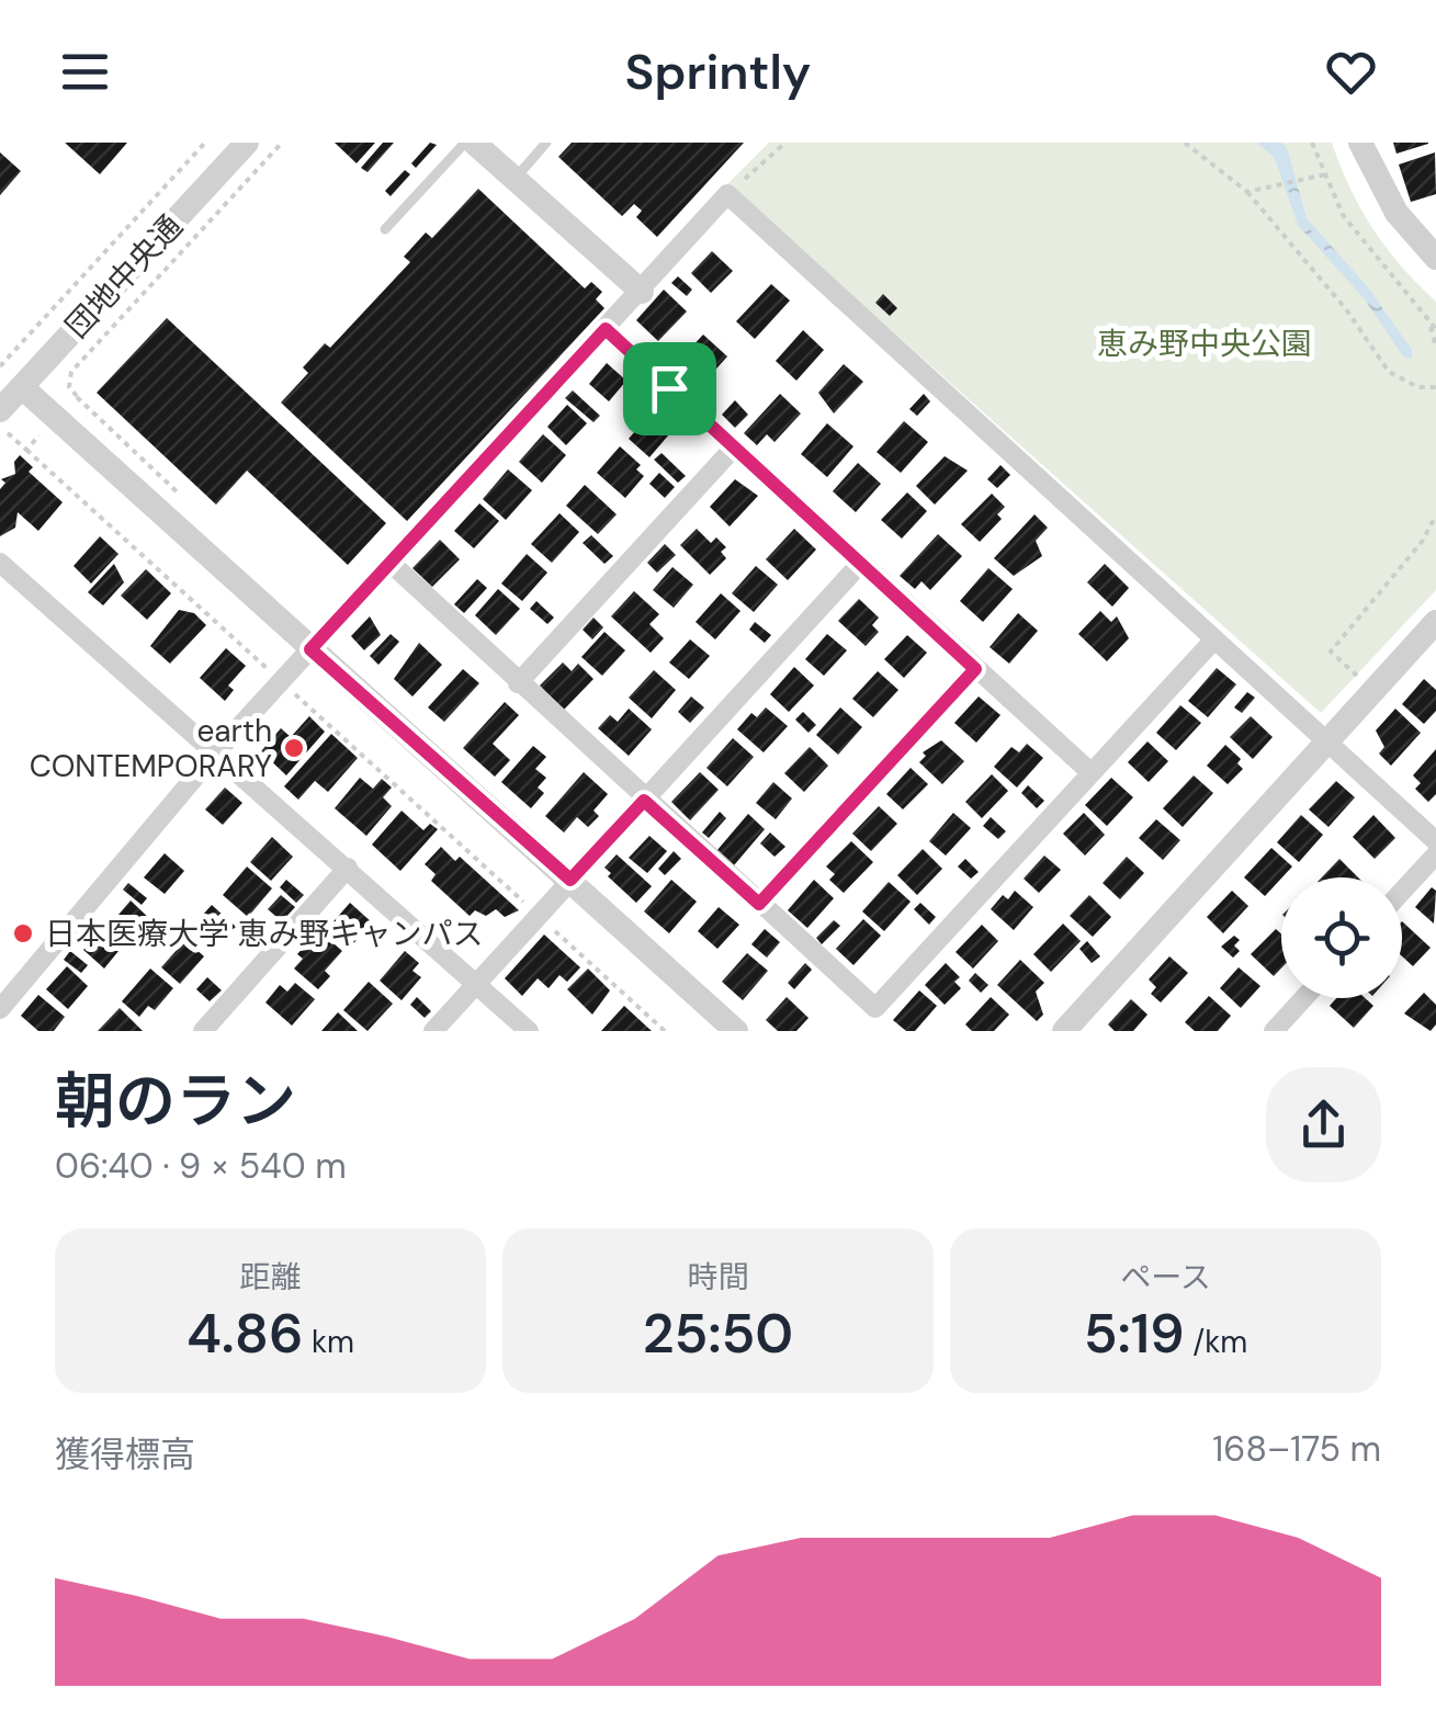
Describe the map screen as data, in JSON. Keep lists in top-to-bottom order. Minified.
{"streets":{"street":["団地中央通"]},"parks":["恵み野中央公園"],"places":["earth CONTEMPORARY","日本医療大学 恵み野キャンパス"],"page":{"header":"Sprintly","heading":["朝のラン","06:40 · 9 × 540 m"],"stats":[["距離","4.86 km"],["時間","25:50"],["ペース","5:19 /km"]],"chart":["獲得標高","168–175 m"]}}
